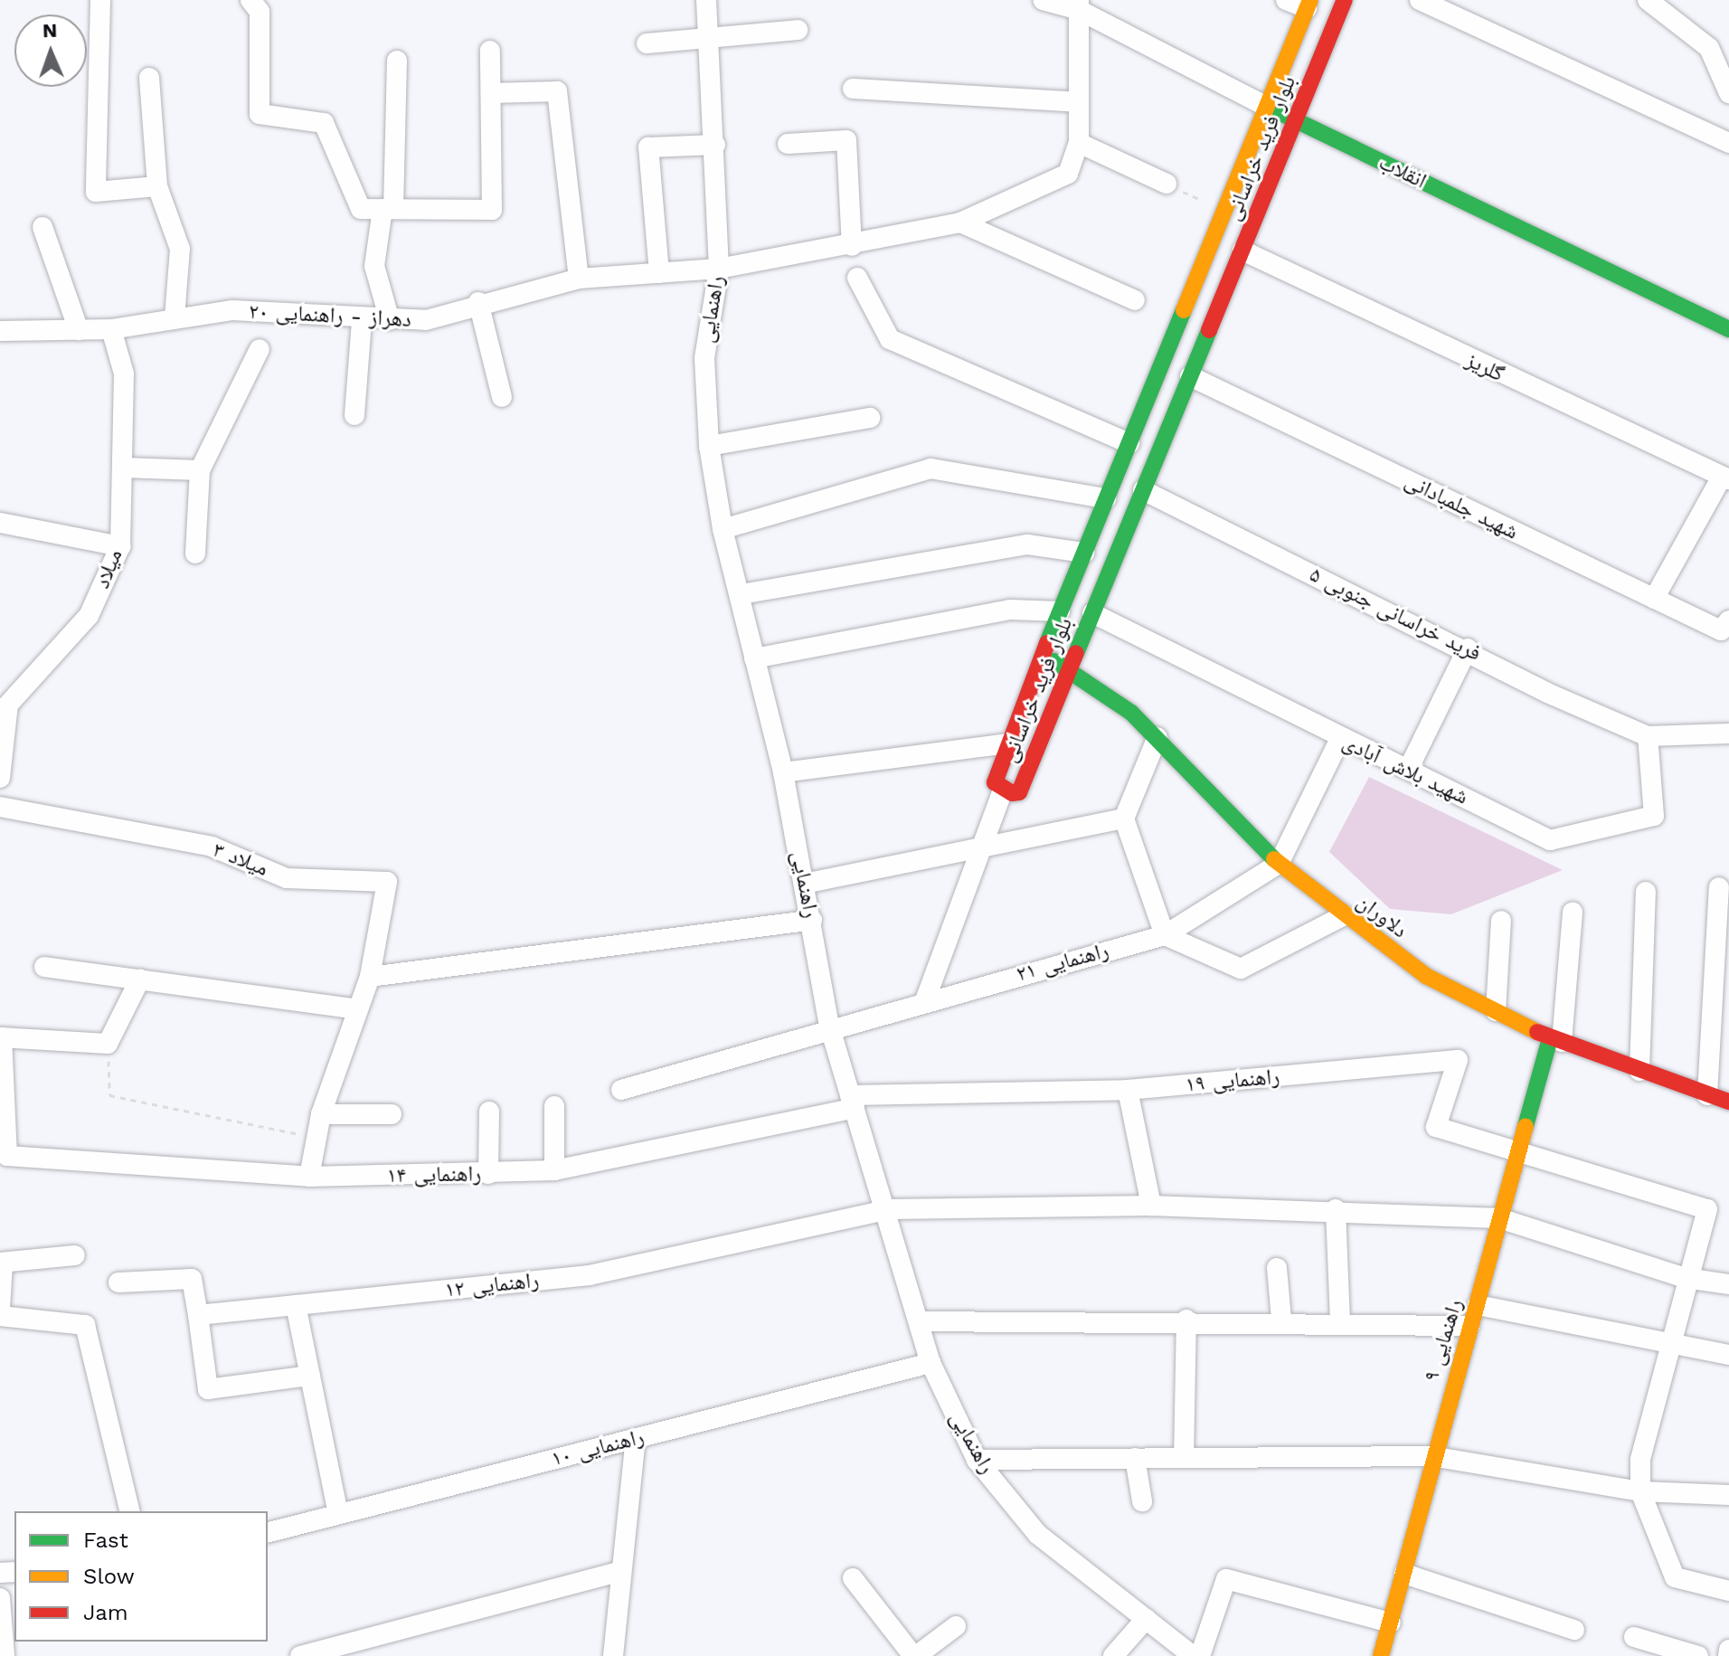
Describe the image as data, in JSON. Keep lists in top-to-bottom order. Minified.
{"streets":{"street":["بلوار فرید خراسانی","انقلاب","راهنمایی","دهراز - راهنمایی ۲۰","گلریز","شهید جلمبادانی","میلاد","فرید خراسانی جنوبی ۵","شهید بلاش آبادی","میلاد ۳","دلاوران","راهنمایی ۲۱","راهنمایی ۱۹","راهنمایی ۱۴","راهنمایی ۱۲","راهنمایی ۹","راهنمایی ۱۰"]},"crossings":[["بلوار فرید خراسانی","انقلاب"],["بلوار فرید خراسانی","گلریز"],["بلوار فرید خراسانی","شهید جلمبادانی"],["بلوار فرید خراسانی","فرید خراسانی جنوبی ۵"],["بلوار فرید خراسانی","شهید بلاش آبادی"],["بلوار فرید خراسانی","دلاوران"],["راهنمایی","دهراز - راهنمایی ۲۰"],["راهنمایی","راهنمایی ۲۱"],["راهنمایی","راهنمایی ۱۹"],["راهنمایی","راهنمایی ۱۴"],["راهنمایی","راهنمایی ۱۲"],["راهنمایی","راهنمایی ۱۰"],["دهراز - راهنمایی ۲۰","میلاد"],["فرید خراسانی جنوبی ۵","شهید بلاش آبادی"],["دلاوران","راهنمایی ۲۱"],["دلاوران","راهنمایی ۹"],["راهنمایی ۱۹","راهنمایی ۱۴"],["راهنمایی ۱۹","راهنمایی ۹"],["راهنمایی ۱۲","راهنمایی ۹"]],"legend":["Fast","Slow","Jam"],"north":"top"}
